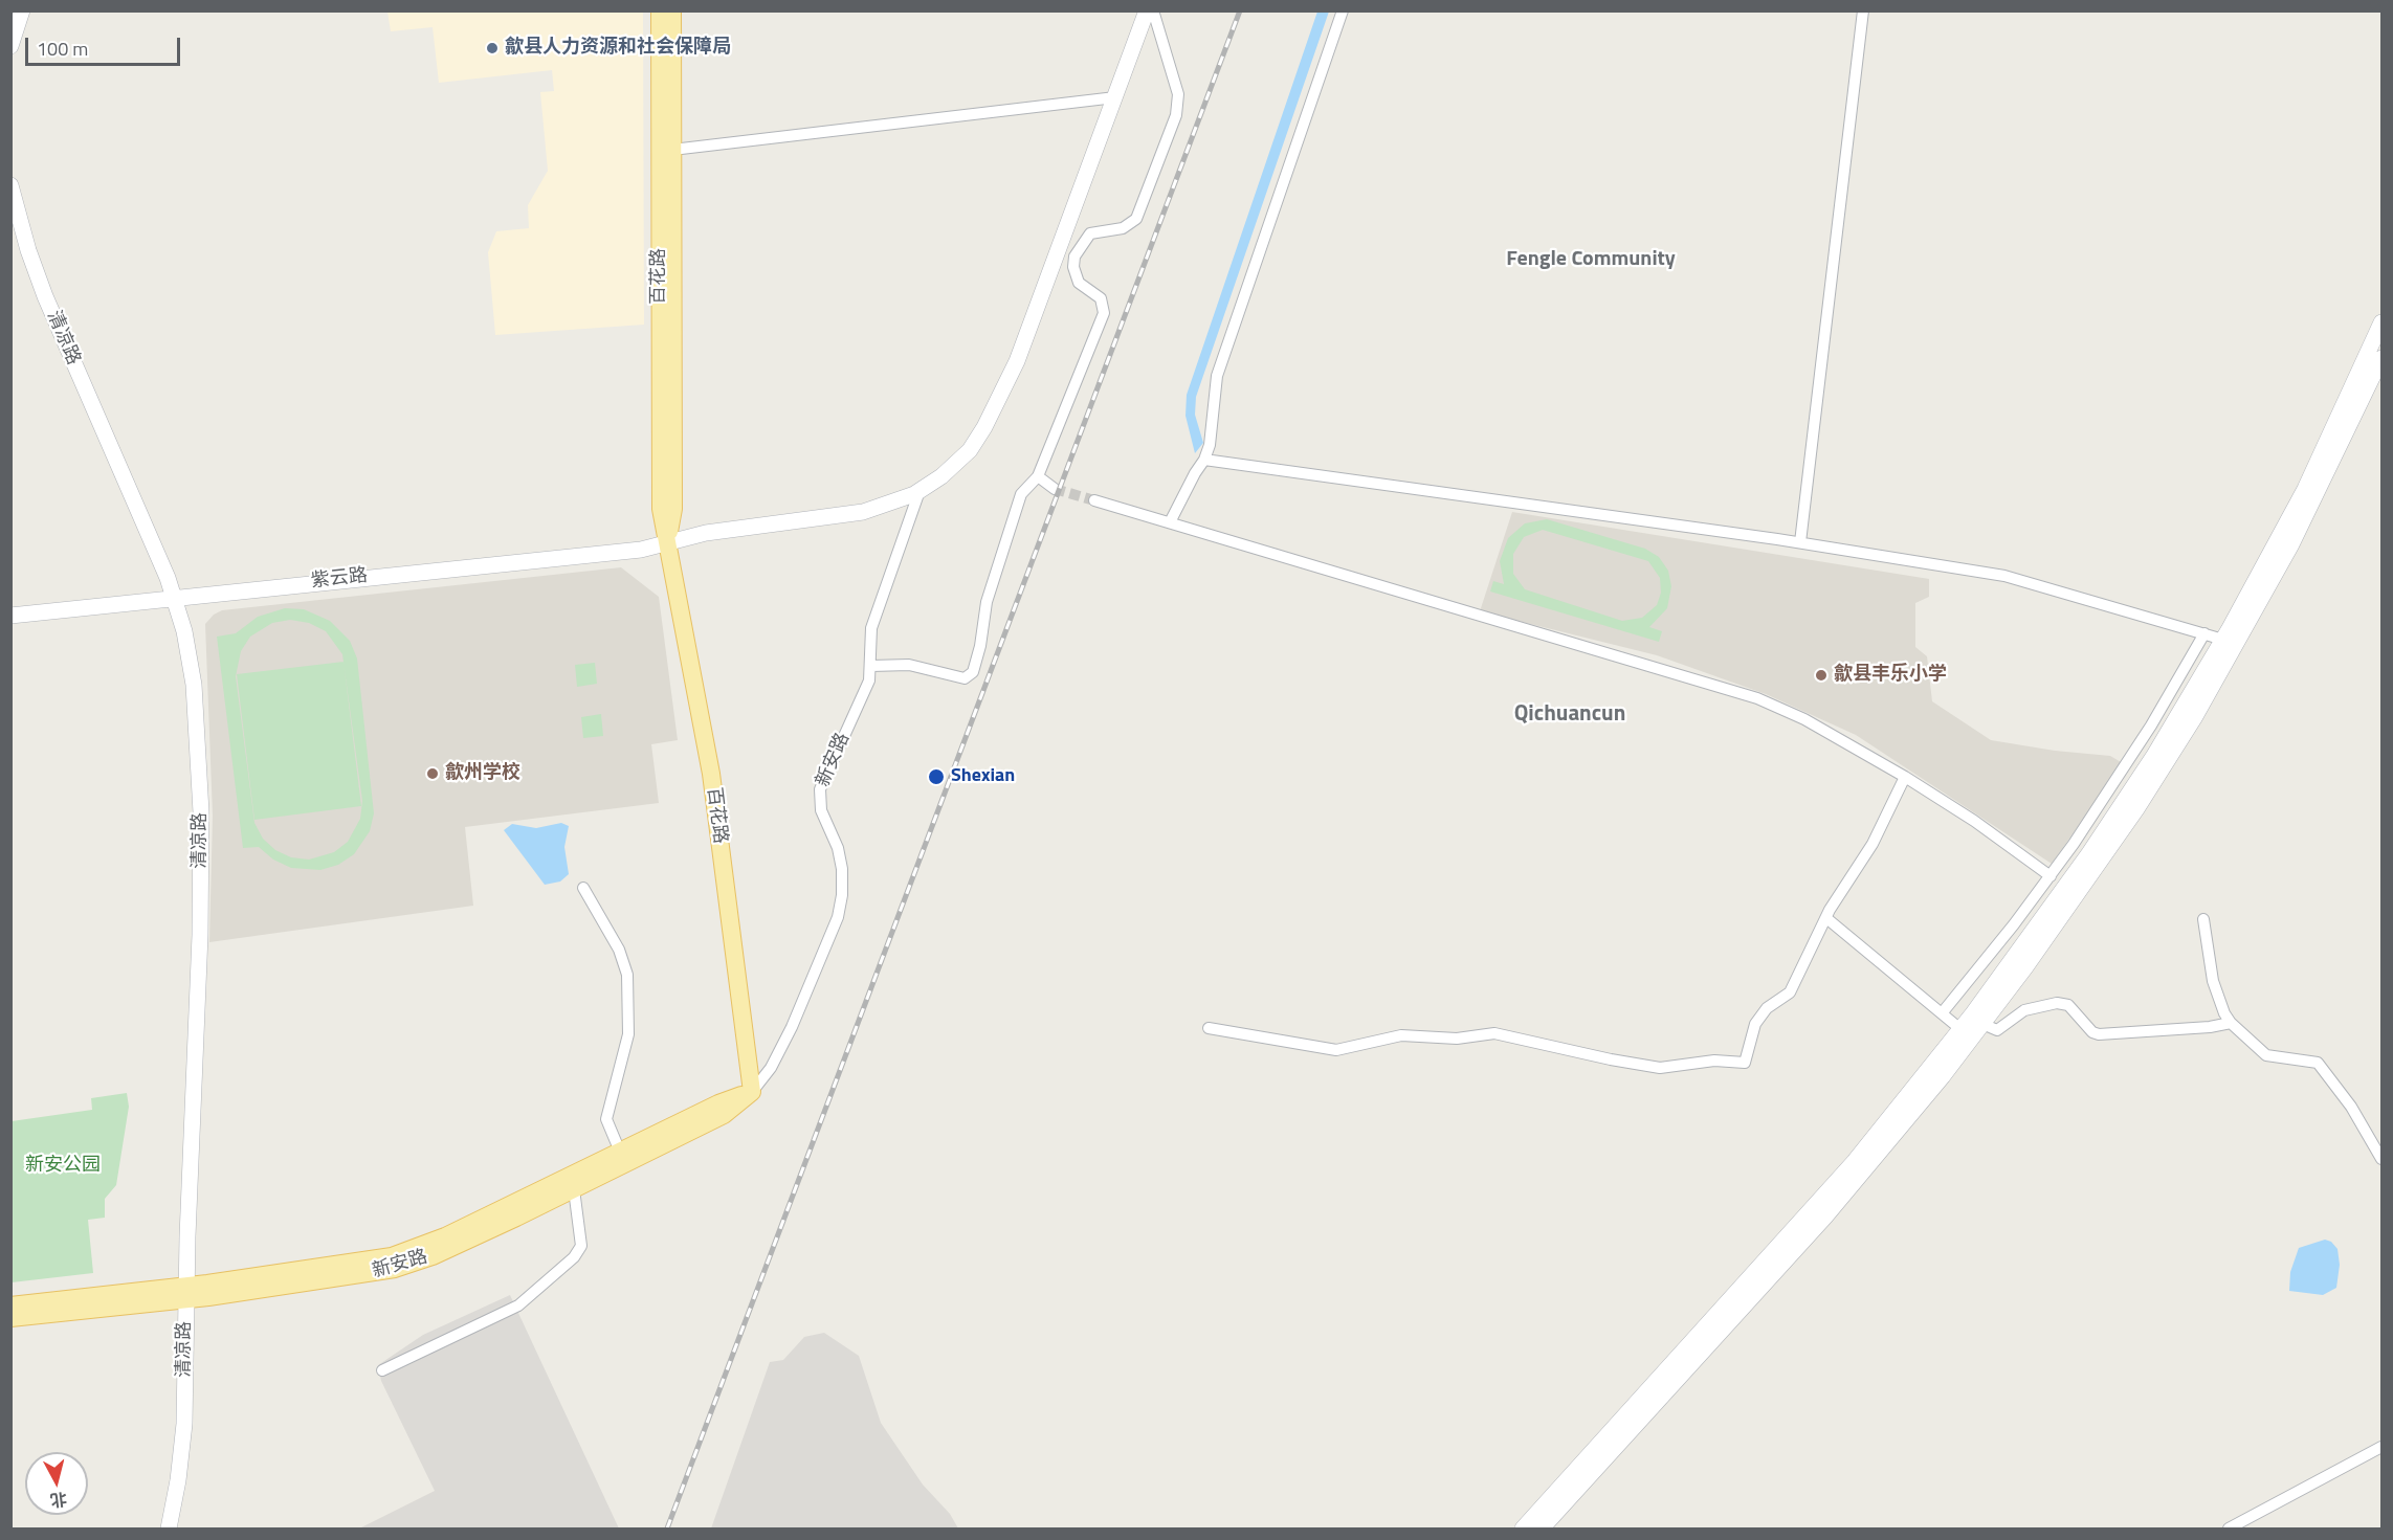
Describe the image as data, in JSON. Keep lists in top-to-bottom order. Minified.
{"streets":{"main road":["百花路","清凉路","紫云路","新安路"]},"crossings":[["百花路","紫云路"],["百花路","新安路"],["清凉路","紫云路"],["清凉路","新安路"],["紫云路","新安路"]],"districts":["Fengle Community","Qichuancun"],"parks":["新安公园"],"places":["歙县人力资源和社会保障局","歙县丰乐小学","歙州学校","Shexian"],"scale_bar":"100 m","north":"bottom"}
